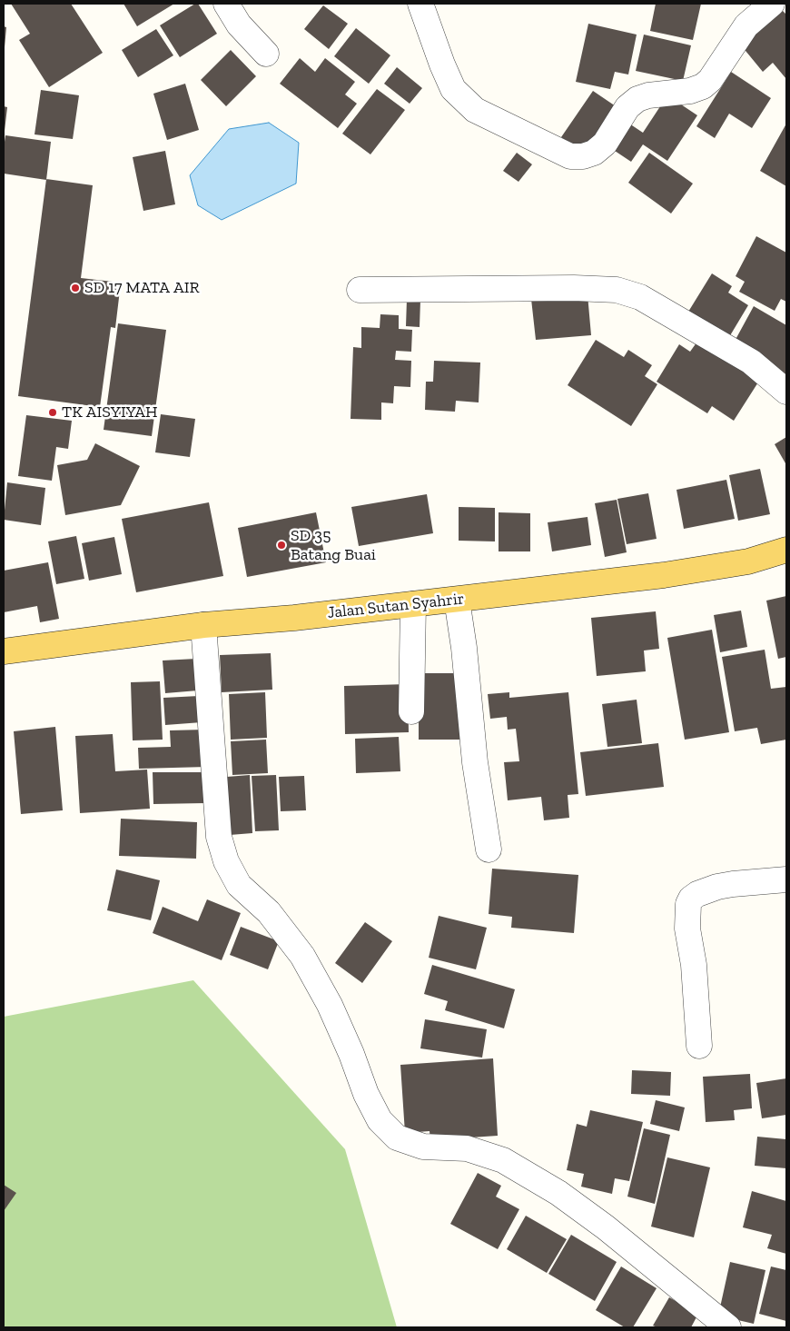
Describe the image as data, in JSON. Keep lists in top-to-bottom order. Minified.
{"streets":{"main road":["Jalan Sutan Syahrir"]},"places":["SD 17 MATA AIR","TK AISYIYAH","SD 35 Batang Buai"]}
